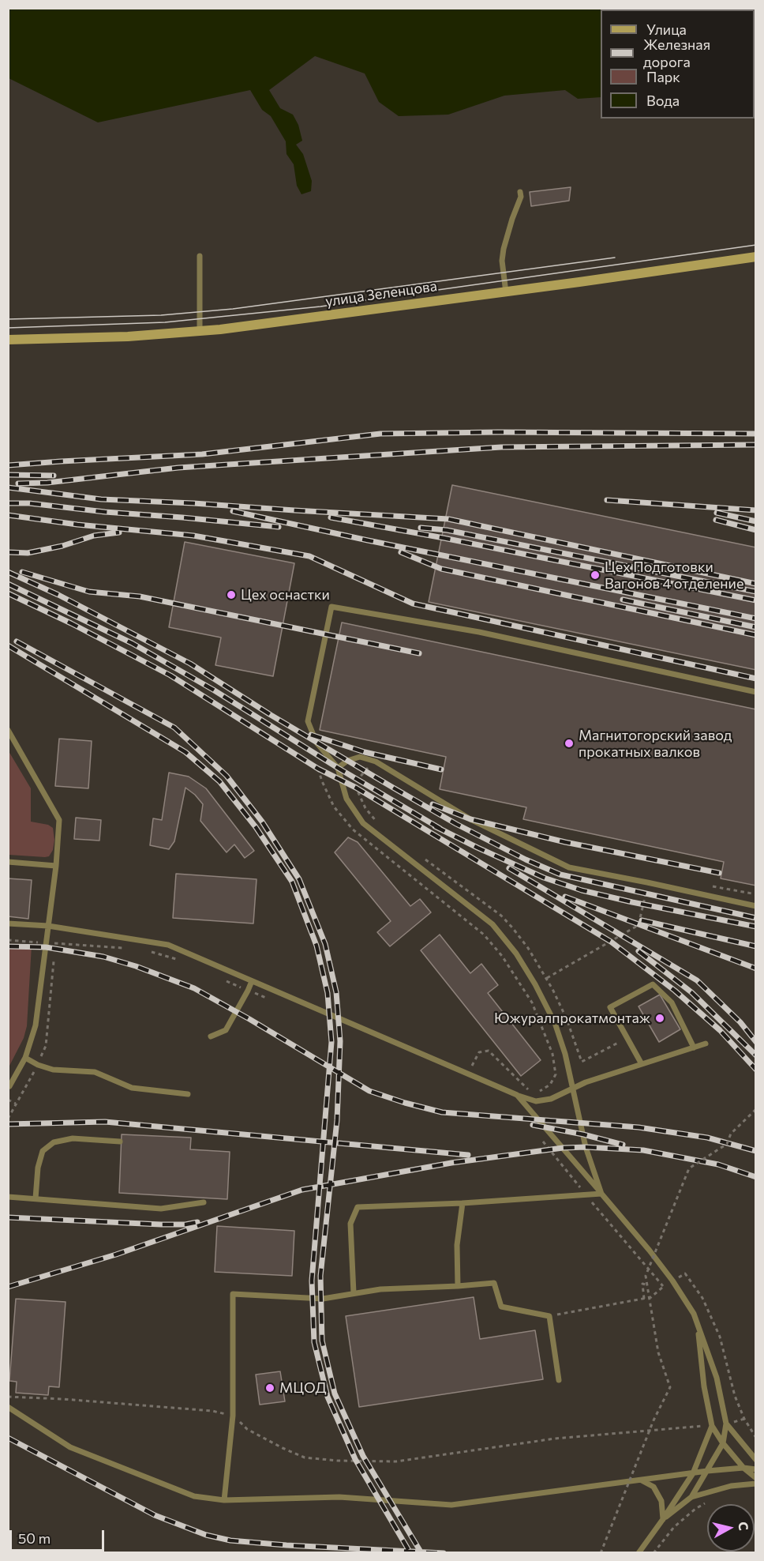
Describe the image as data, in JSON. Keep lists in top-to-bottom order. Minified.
{"streets":{"main road":["улица Зеленцова"]},"places":["Цех Подготовки Вагонов 4 отделение","Цех оснастки","Магнитогорский завод прокатных валков","Южуралпрокатмонтаж","МЦОД"],"legend":["Улица","Железная дорога","Парк","Вода"],"scale_bar":"50 m","north":"right"}
